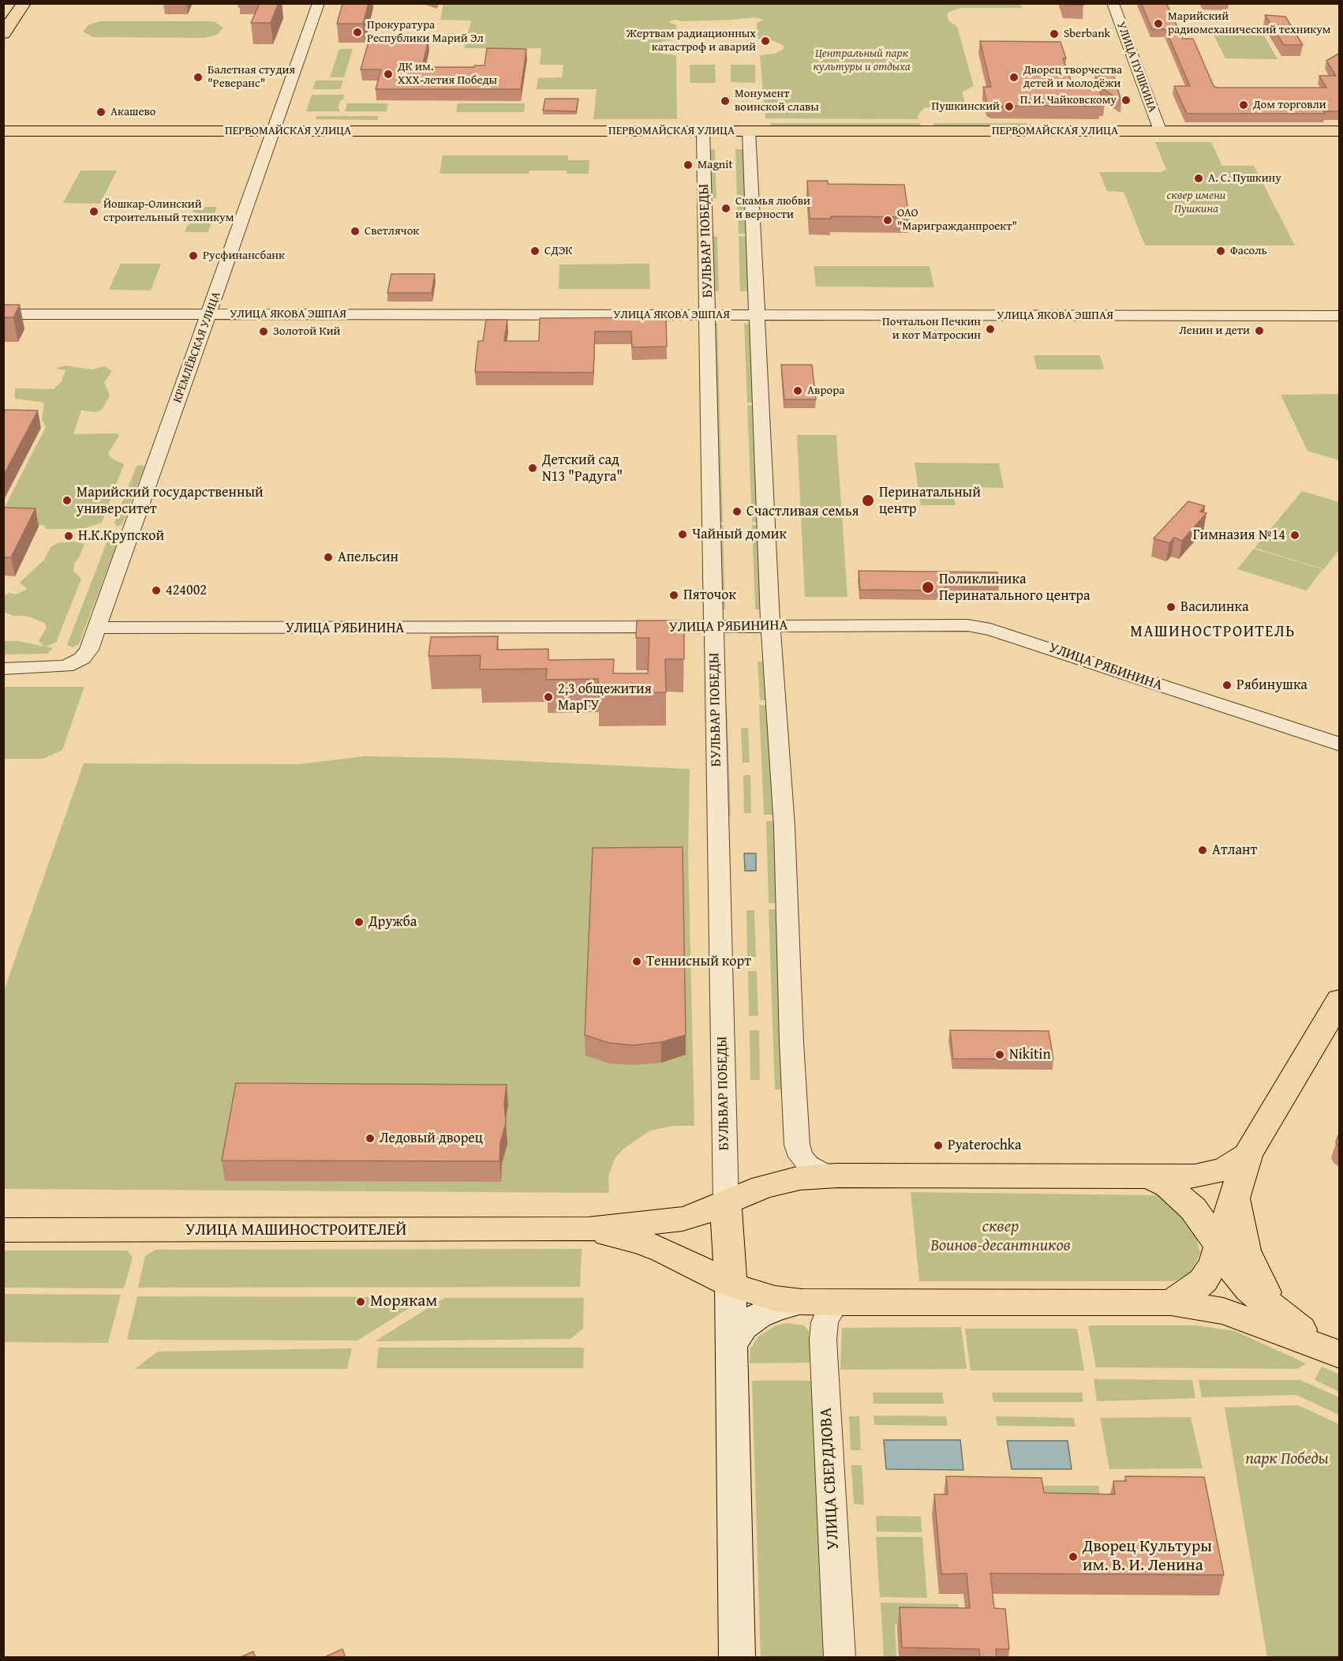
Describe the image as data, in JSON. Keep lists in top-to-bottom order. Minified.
{"streets":{"main road":["ПЕРВОМАЙСКАЯ УЛИЦА","УЛИЦА МАШИНОСТРОИТЕЛЕЙ"],"street":["УЛИЦА ПУШКИНА","БУЛЬВАР ПОБЕДЫ","УЛИЦА ЯКОВА ЭШПАЯ","КРЕМЛЁВСКАЯ УЛИЦА","УЛИЦА РЯБИНИНА","УЛИЦА СВЕРДЛОВА"]},"crossings":[["УЛИЦА ПУШКИНА","ПЕРВОМАЙСКАЯ УЛИЦА"],["ПЕРВОМАЙСКАЯ УЛИЦА","БУЛЬВАР ПОБЕДЫ"],["ПЕРВОМАЙСКАЯ УЛИЦА","КРЕМЛЁВСКАЯ УЛИЦА"],["БУЛЬВАР ПОБЕДЫ","УЛИЦА ЯКОВА ЭШПАЯ"],["БУЛЬВАР ПОБЕДЫ","УЛИЦА РЯБИНИНА"],["БУЛЬВАР ПОБЕДЫ","УЛИЦА МАШИНОСТРОИТЕЛЕЙ"],["УЛИЦА ЯКОВА ЭШПАЯ","КРЕМЛЁВСКАЯ УЛИЦА"],["КРЕМЛЁВСКАЯ УЛИЦА","УЛИЦА РЯБИНИНА"],["УЛИЦА МАШИНОСТРОИТЕЛЕЙ","УЛИЦА СВЕРДЛОВА"]],"districts":["МАШИНОСТРОИТЕЛЬ"],"parks":["Центральный парк культуры и отдыха","сквер имени Пушкина","сквер Воинов-десантников","парк Победы"],"places":["Марийский радиомеханический техникум","Прокуратура Республики Марий Эл","Sberbank","Жертвам радиационных катастроф и аварий","ДК им. ХХХ-летия Победы","Балетная студия \"Реверанс\"","Дворец творчества детей и молодёжи","П. И. Чайковскому","Монумент воинской славы","Дом торговли","Пушкинский","Акашево","Magnit","А. С. Пушкину","Скамья любви и верности","Йошкар-Олинский строительный техникум","OAO \"Маригражданпроект\"","Светлячок","СДЭК","Фасоль","Русфинансбанк","Почтальон Печкин и кот Матроскин","Ленин и дети","Золотой Кий","Аврора","Детский сад N13 \"Радуга\"","Марийский государственный университет","Перинатальный центр","Счастливая семья","Чайный домик","Гимназия №14","Н.К.Крупской","Апельсин","Поликлиника Перинатального центра","424002","Пяточок","Василинка","Рябинушка","2,3 общежития МарГУ","Атлант","Дружба","Теннисный корт","Nikitin","Ледовый дворец","Pyaterochka","Морякам","Дворец Культуры им. В. И. Ленина"]}
